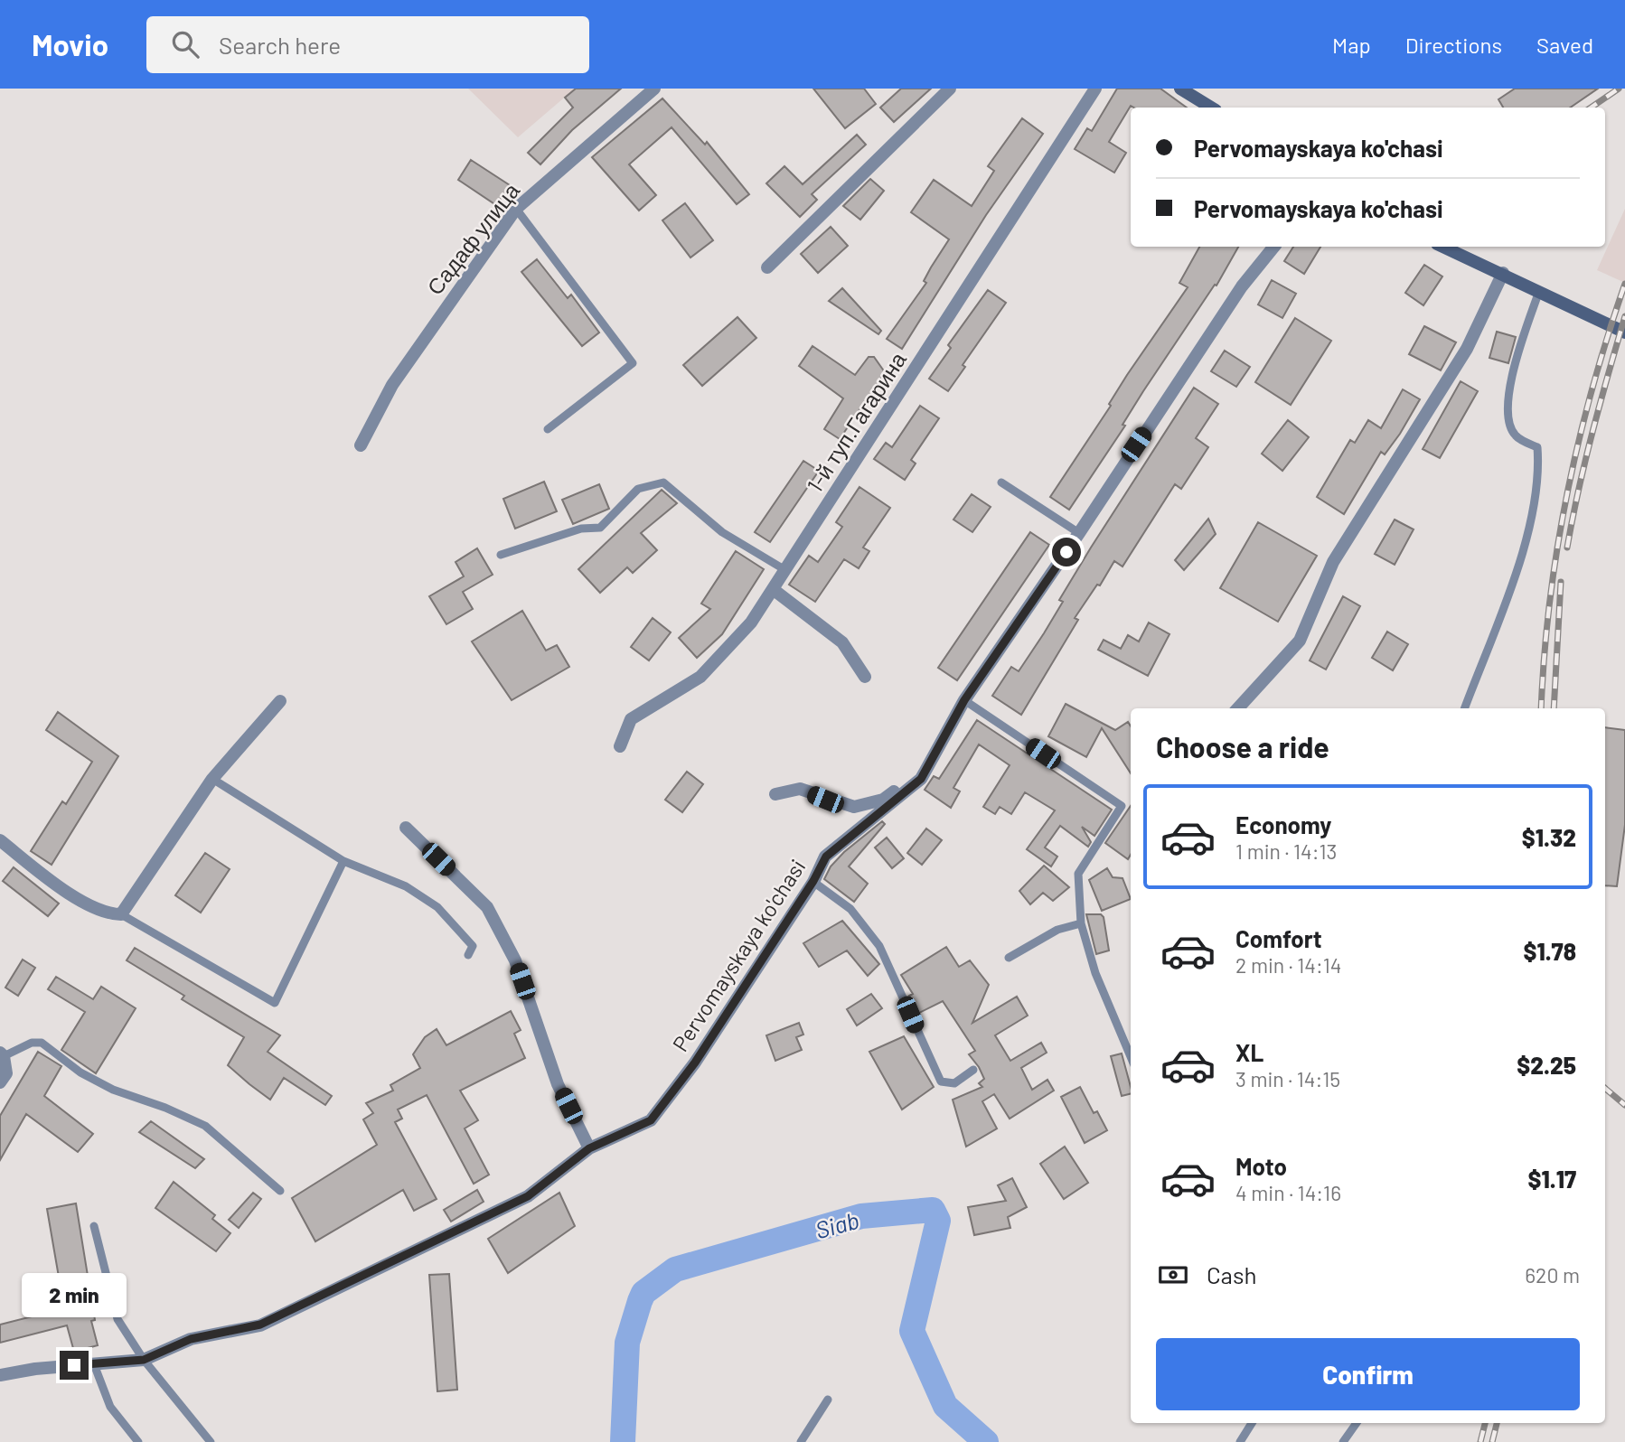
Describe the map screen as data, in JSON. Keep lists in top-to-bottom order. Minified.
{"streets":{"street":["Садаф улица","1-й туп.Гагарина","Pervomayskaya ko'chasi"]},"water":["Siab"],"page":{"header":"Movio","search":"Search here","nav":["Map","Directions","Saved"],"banner":["Pervomayskaya ko'chasi","Pervomayskaya ko'chasi"],"heading":"Choose a ride","list":[{"name":"Economy","note":"1 min · 14:13","value":"$1.32"},{"name":"Comfort","note":"2 min · 14:14","value":"$1.78"},{"name":"XL","note":"3 min · 14:15","value":"$2.25"},{"name":"Moto","note":"4 min · 14:16","value":"$1.17"}],"pay":["Cash","620 m"],"bubble":"2 min","buttons":"Confirm"}}
